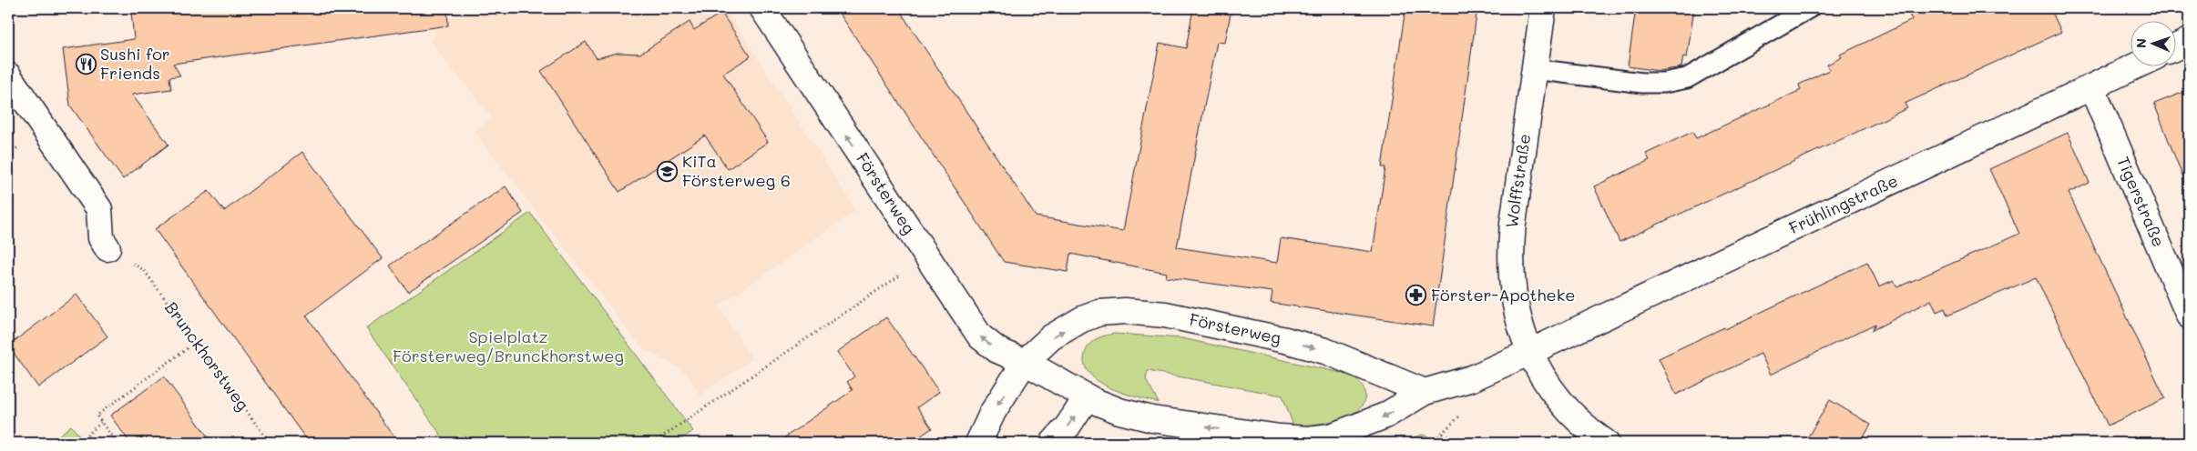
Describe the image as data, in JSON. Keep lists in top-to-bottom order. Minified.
{"streets":{"street":["Wolffstraße","Försterweg","Tigerstraße","Frühlingstraße"],"path":["Brunckhorstweg"]},"crossings":[["Wolffstraße","Försterweg"],["Wolffstraße","Frühlingstraße"],["Försterweg","Frühlingstraße"],["Tigerstraße","Frühlingstraße"]],"parks":["Spielplatz Försterweg/Brunckhorstweg"],"places":{"restaurant":["Sushi for Friends"],"school or university":["KiTa Försterweg 6"],"pharmacy":["Förster-Apotheke"]},"north":"left"}
